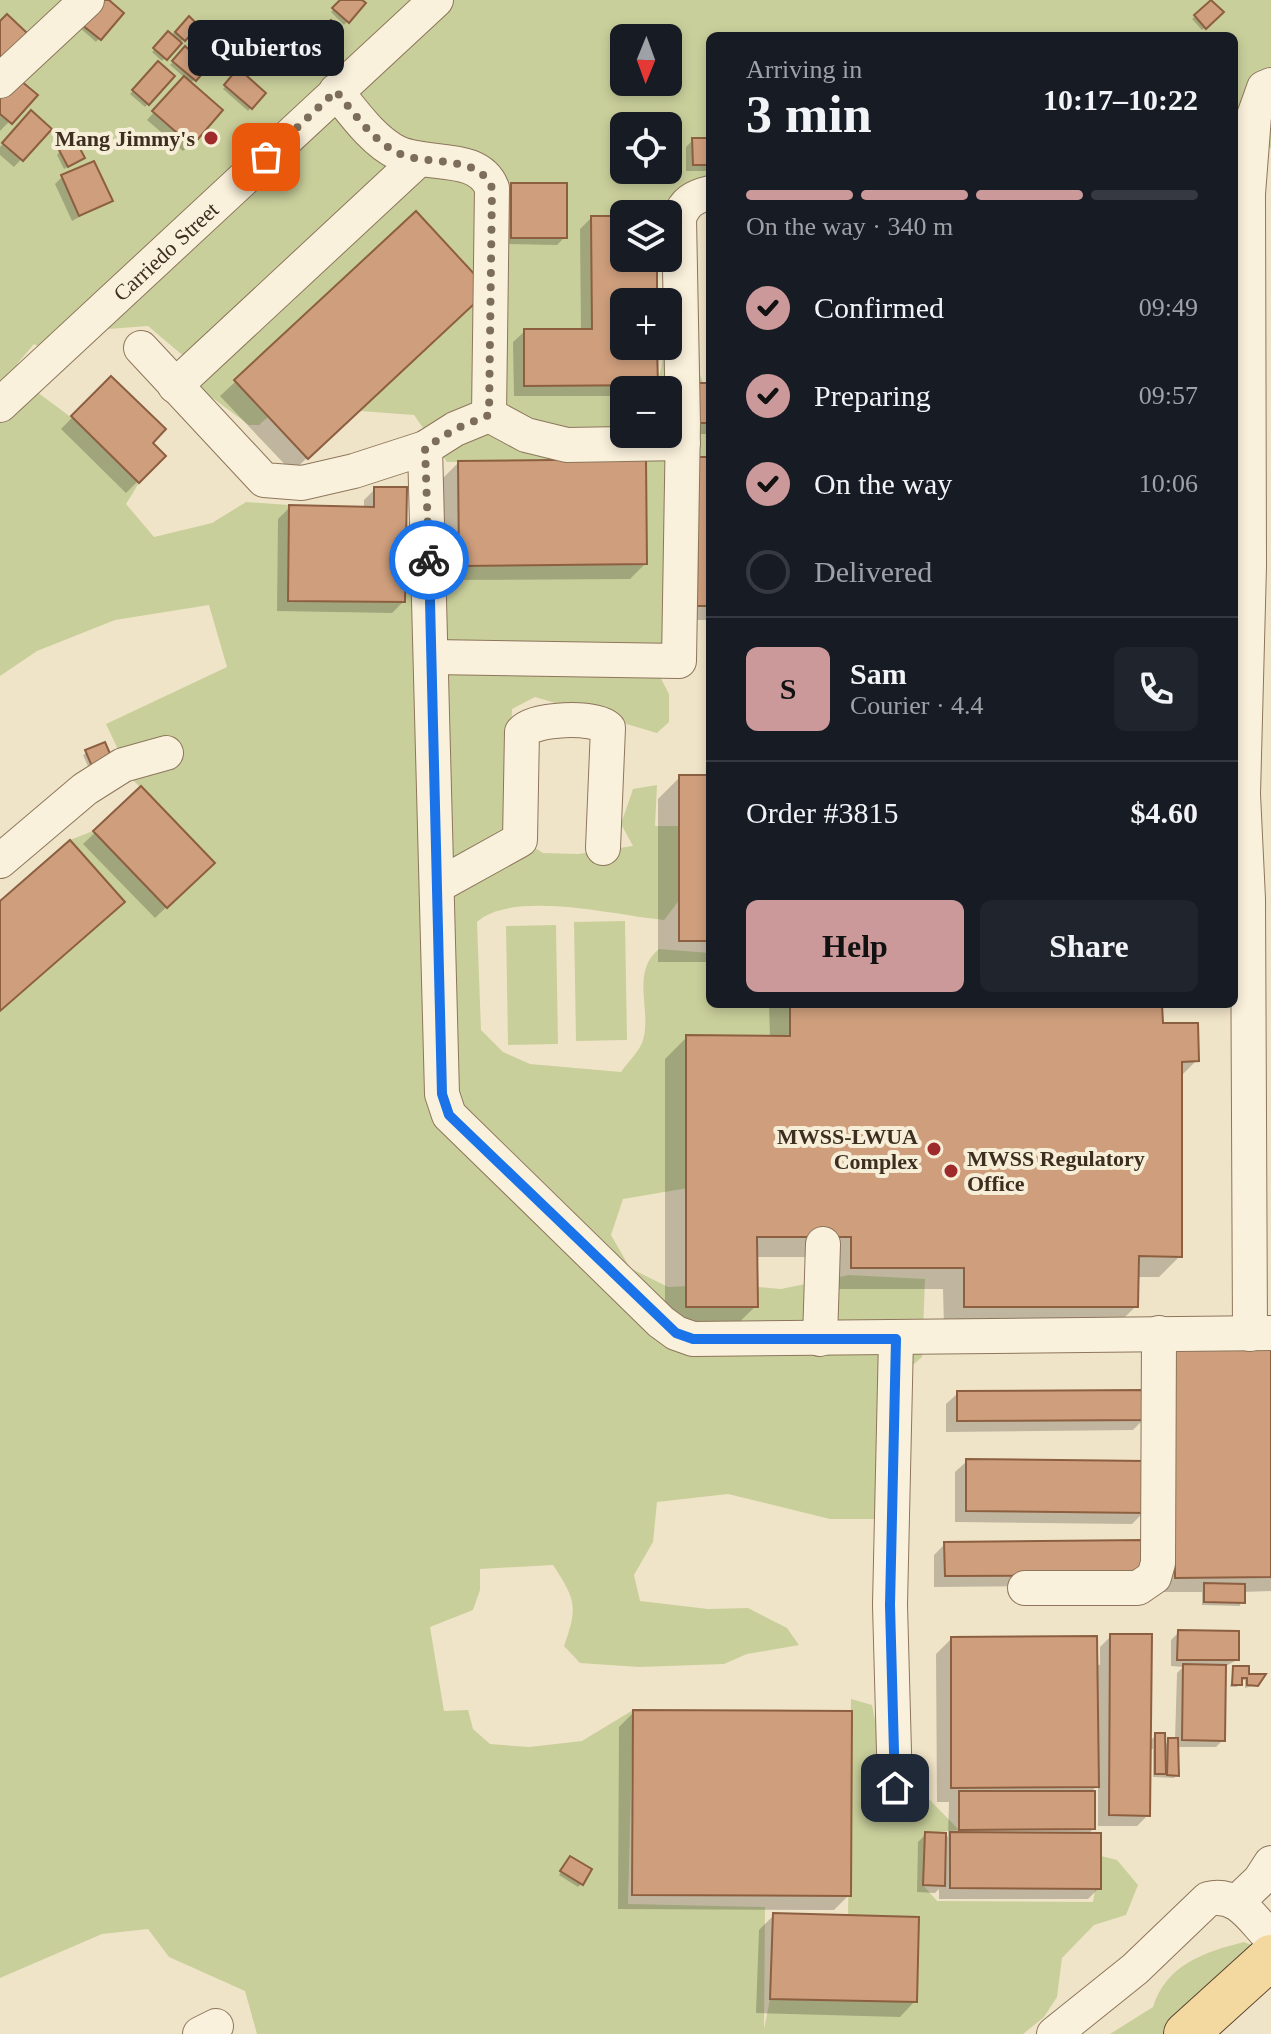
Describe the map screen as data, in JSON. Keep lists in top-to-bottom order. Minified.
{"streets":{"street":["Carriedo Street"]},"places":["Mang Jimmy's","Qubiertos","MWSS-LWUA Complex","MWSS Regulatory Office"],"north":"bottom","page":{"bubble":"Qubiertos","map_buttons":["+","−"],"heading":["3 min","Arriving in","10:17–10:22"],"panel":["Sam","Courier · 4.4","Order #3815","$4.60"],"bar":"On the way · 340 m","list":[["Confirmed","09:49"],["Preparing","09:57"],["On the way","10:06"],"Delivered"],"round":"S","buttons":["Help","Share"]}}
